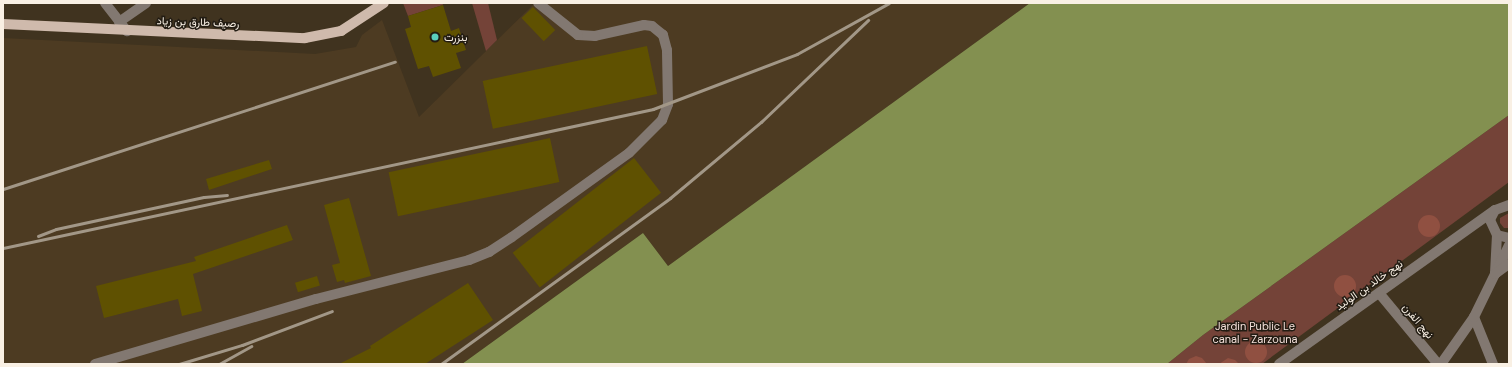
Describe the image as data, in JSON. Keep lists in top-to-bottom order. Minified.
{"streets":{"main road":["رصيف طارق بن زياد"],"street":["نهج خالد بن الوليد","نهج الفرن"]},"crossings":[["نهج خالد بن الوليد","نهج الفرن"]],"parks":["Jardin Public Le canal - Zarzouna"],"places":["بنزرت"]}
